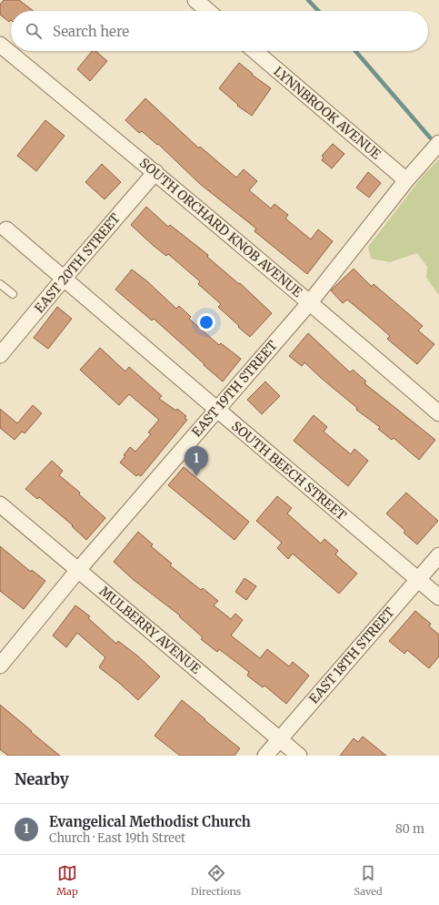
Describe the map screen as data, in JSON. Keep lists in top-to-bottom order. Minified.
{"streets":{"street":["LYNNBROOK AVENUE","SOUTH ORCHARD KNOB AVENUE","EAST 20TH STREET","EAST 19TH STREET","SOUTH BEECH STREET","MULBERRY AVENUE","EAST 18TH STREET"]},"crossings":[["LYNNBROOK AVENUE","EAST 19TH STREET"],["SOUTH ORCHARD KNOB AVENUE","EAST 20TH STREET"],["SOUTH ORCHARD KNOB AVENUE","EAST 19TH STREET"],["EAST 20TH STREET","SOUTH BEECH STREET"],["EAST 19TH STREET","SOUTH BEECH STREET"],["EAST 19TH STREET","MULBERRY AVENUE"],["SOUTH BEECH STREET","EAST 18TH STREET"],["MULBERRY AVENUE","EAST 18TH STREET"]],"page":{"search":"Search here","pins":"1","heading":"Nearby","list":[{"mark":"1","name":"Evangelical Methodist Church","note":"Church · East 19th Street","value":"80 m"}],"nav":["Map","Directions","Saved"]}}
